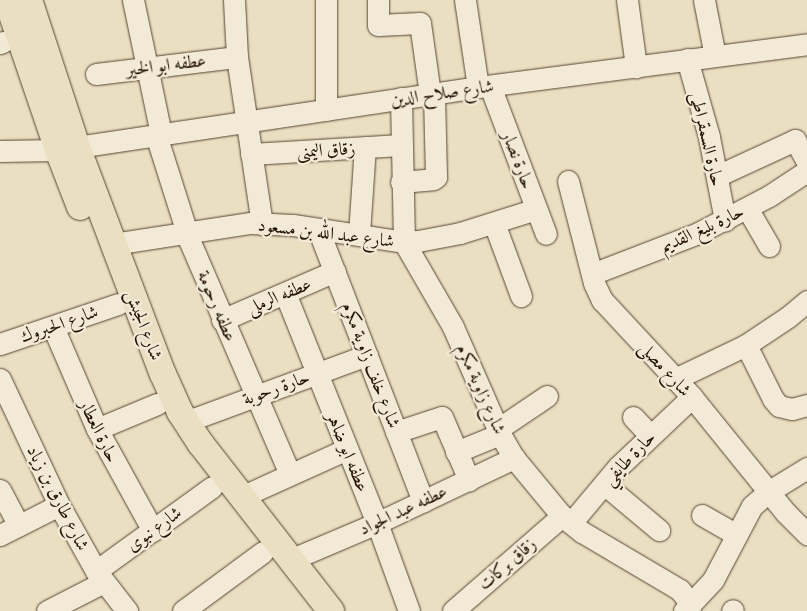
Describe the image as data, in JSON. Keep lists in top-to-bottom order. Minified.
{"streets":{"main road":["شارع الجيش"],"street":["عطفه ابو الخير","شارع صلاح الدين","حارة السمقراطى","زقاق اليمنى","حارة نصار","حارة بليغ القديم","شارع عبد الله بن مسعود","عطفه الرملى","عطفه رحومة","شارع الحبروك","شارع خلف زاوية مكرم","شارع مصلى","حارة رحوبة","شارع زاوية مكرم","حارة العطار","عطفه ابو ضاهر","حارة طايفي","شارع طارق بن زياد","عطفه عبد الجواد","شارع نبوى","زقاق بركات"]},"crossings":[["شارع صلاح الدين","حارة السمقراطى"],["شارع صلاح الدين","حارة نصار"],["شارع صلاح الدين","عطفه رحومة"],["شارع صلاح الدين","شارع الجيش"],["شارع صلاح الدين","شارع زاوية مكرم"],["حارة السمقراطى","حارة بليغ القديم"],["زقاق اليمنى","شارع زاوية مكرم"],["حارة نصار","شارع عبد الله بن مسعود"],["حارة بليغ القديم","شارع مصلى"],["شارع عبد الله بن مسعود","عطفه رحومة"],["شارع عبد الله بن مسعود","شارع الجيش"],["شارع عبد الله بن مسعود","شارع خلف زاوية مكرم"],["شارع عبد الله بن مسعود","شارع زاوية مكرم"],["عطفه الرملى","عطفه رحومة"],["عطفه الرملى","شارع خلف زاوية مكرم"],["عطفه الرملى","عطفه ابو ضاهر"],["عطفه رحومة","حارة رحوبة"],["شارع الحبروك","شارع الجيش"],["شارع الحبروك","حارة العطار"],["شارع الجيش","حارة رحوبة"],["شارع الجيش","عطفه عبد الجواد"],["شارع الجيش","شارع نبوى"],["شارع خلف زاوية مكرم","حارة رحوبة"],["شارع خلف زاوية مكرم","عطفه عبد الجواد"],["شارع مصلى","حارة طايفي"],["حارة رحوبة","عطفه ابو ضاهر"],["شارع زاوية مكرم","حارة طايفي"],["شارع زاوية مكرم","عطفه عبد الجواد"],["شارع زاوية مكرم","زقاق بركات"],["حارة العطار","شارع نبوى"],["عطفه ابو ضاهر","عطفه عبد الجواد"],["حارة طايفي","زقاق بركات"],["شارع طارق بن زياد","شارع نبوى"]]}
